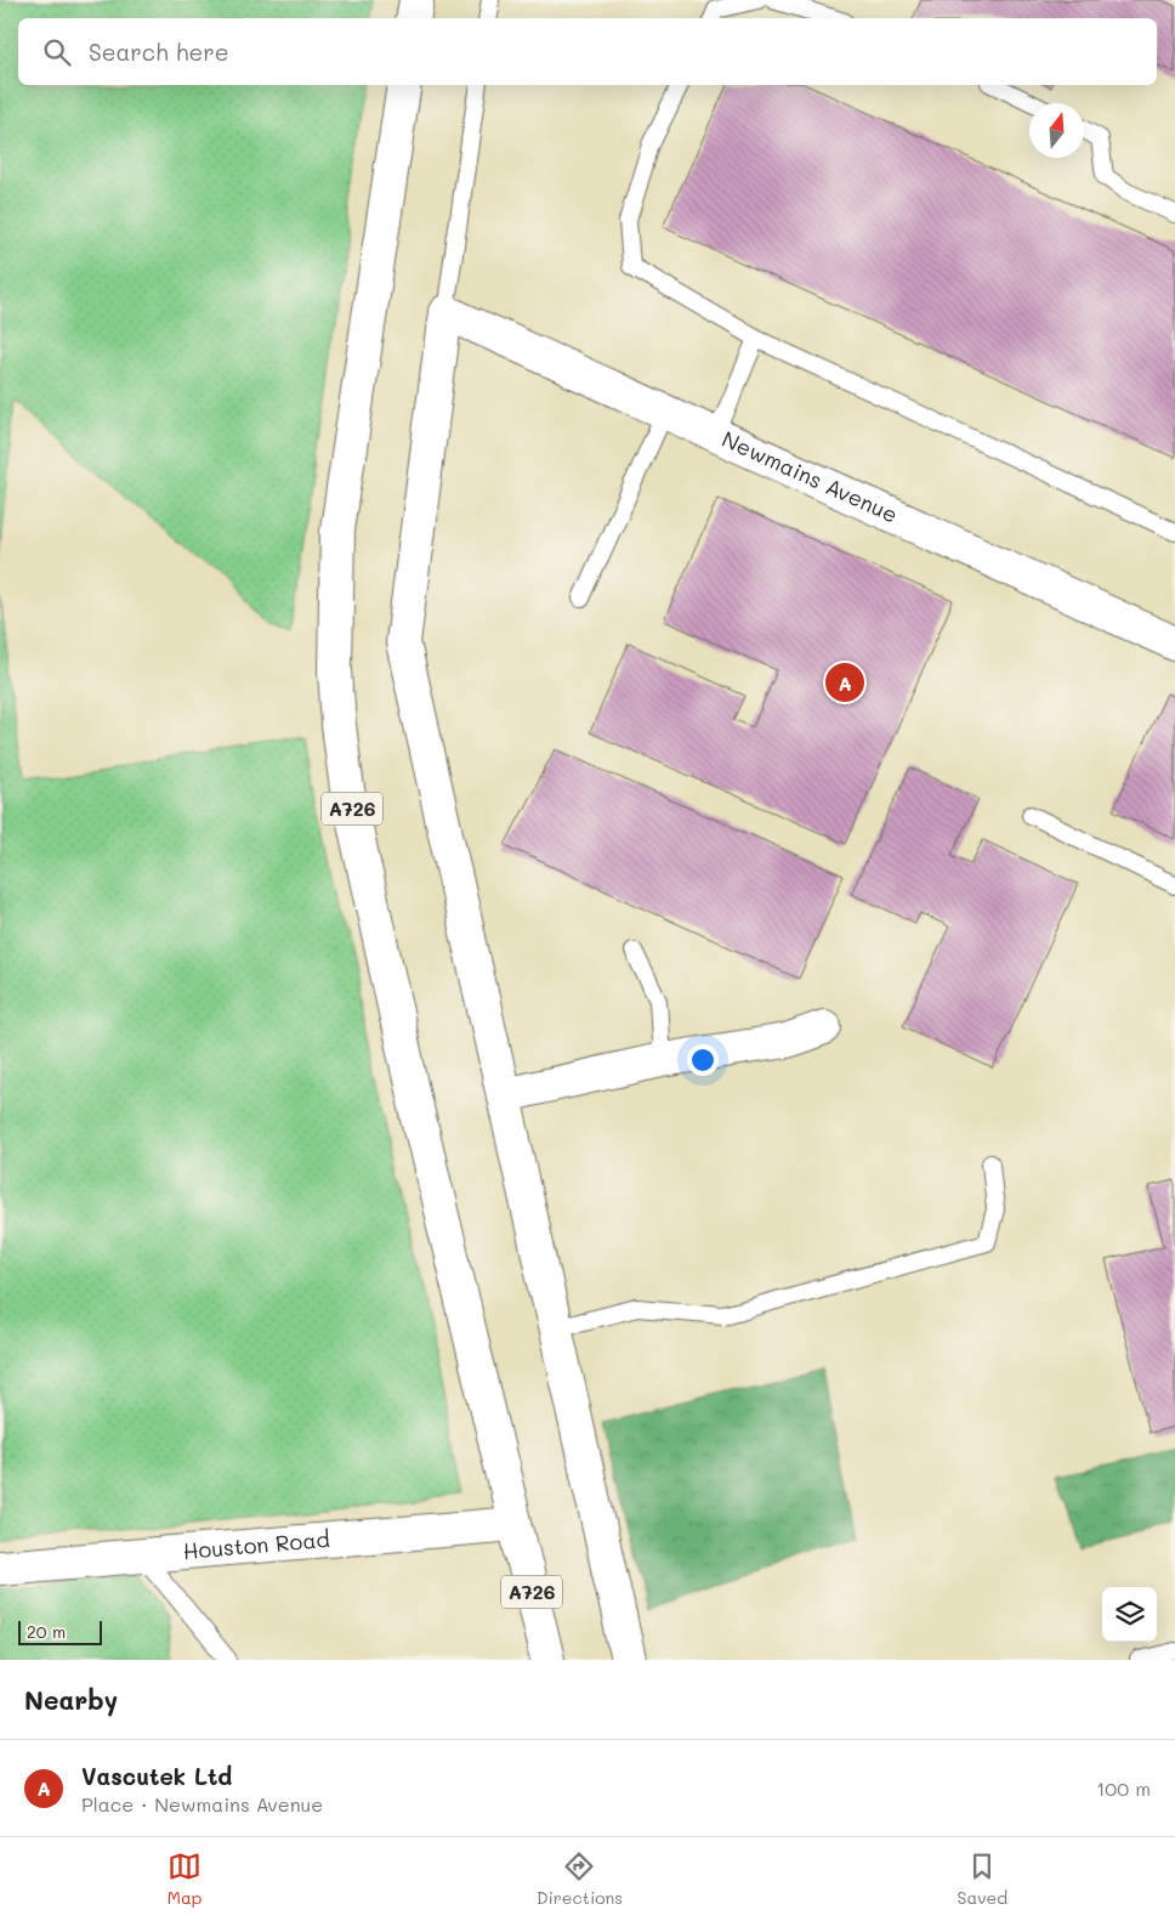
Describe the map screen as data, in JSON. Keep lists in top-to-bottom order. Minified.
{"streets":{"street":["Newmains Avenue","A726","Houston Road"]},"crossings":[["A726","Houston Road"]],"scale_bar":"20 m","north":"top","page":{"search":"Search here","pins":"A","scale":"20 m","heading":"Nearby","list":[{"mark":"A","name":"Vascutek Ltd","note":"Place · Newmains Avenue","value":"100 m"}],"nav":["Map","Directions","Saved"]}}
